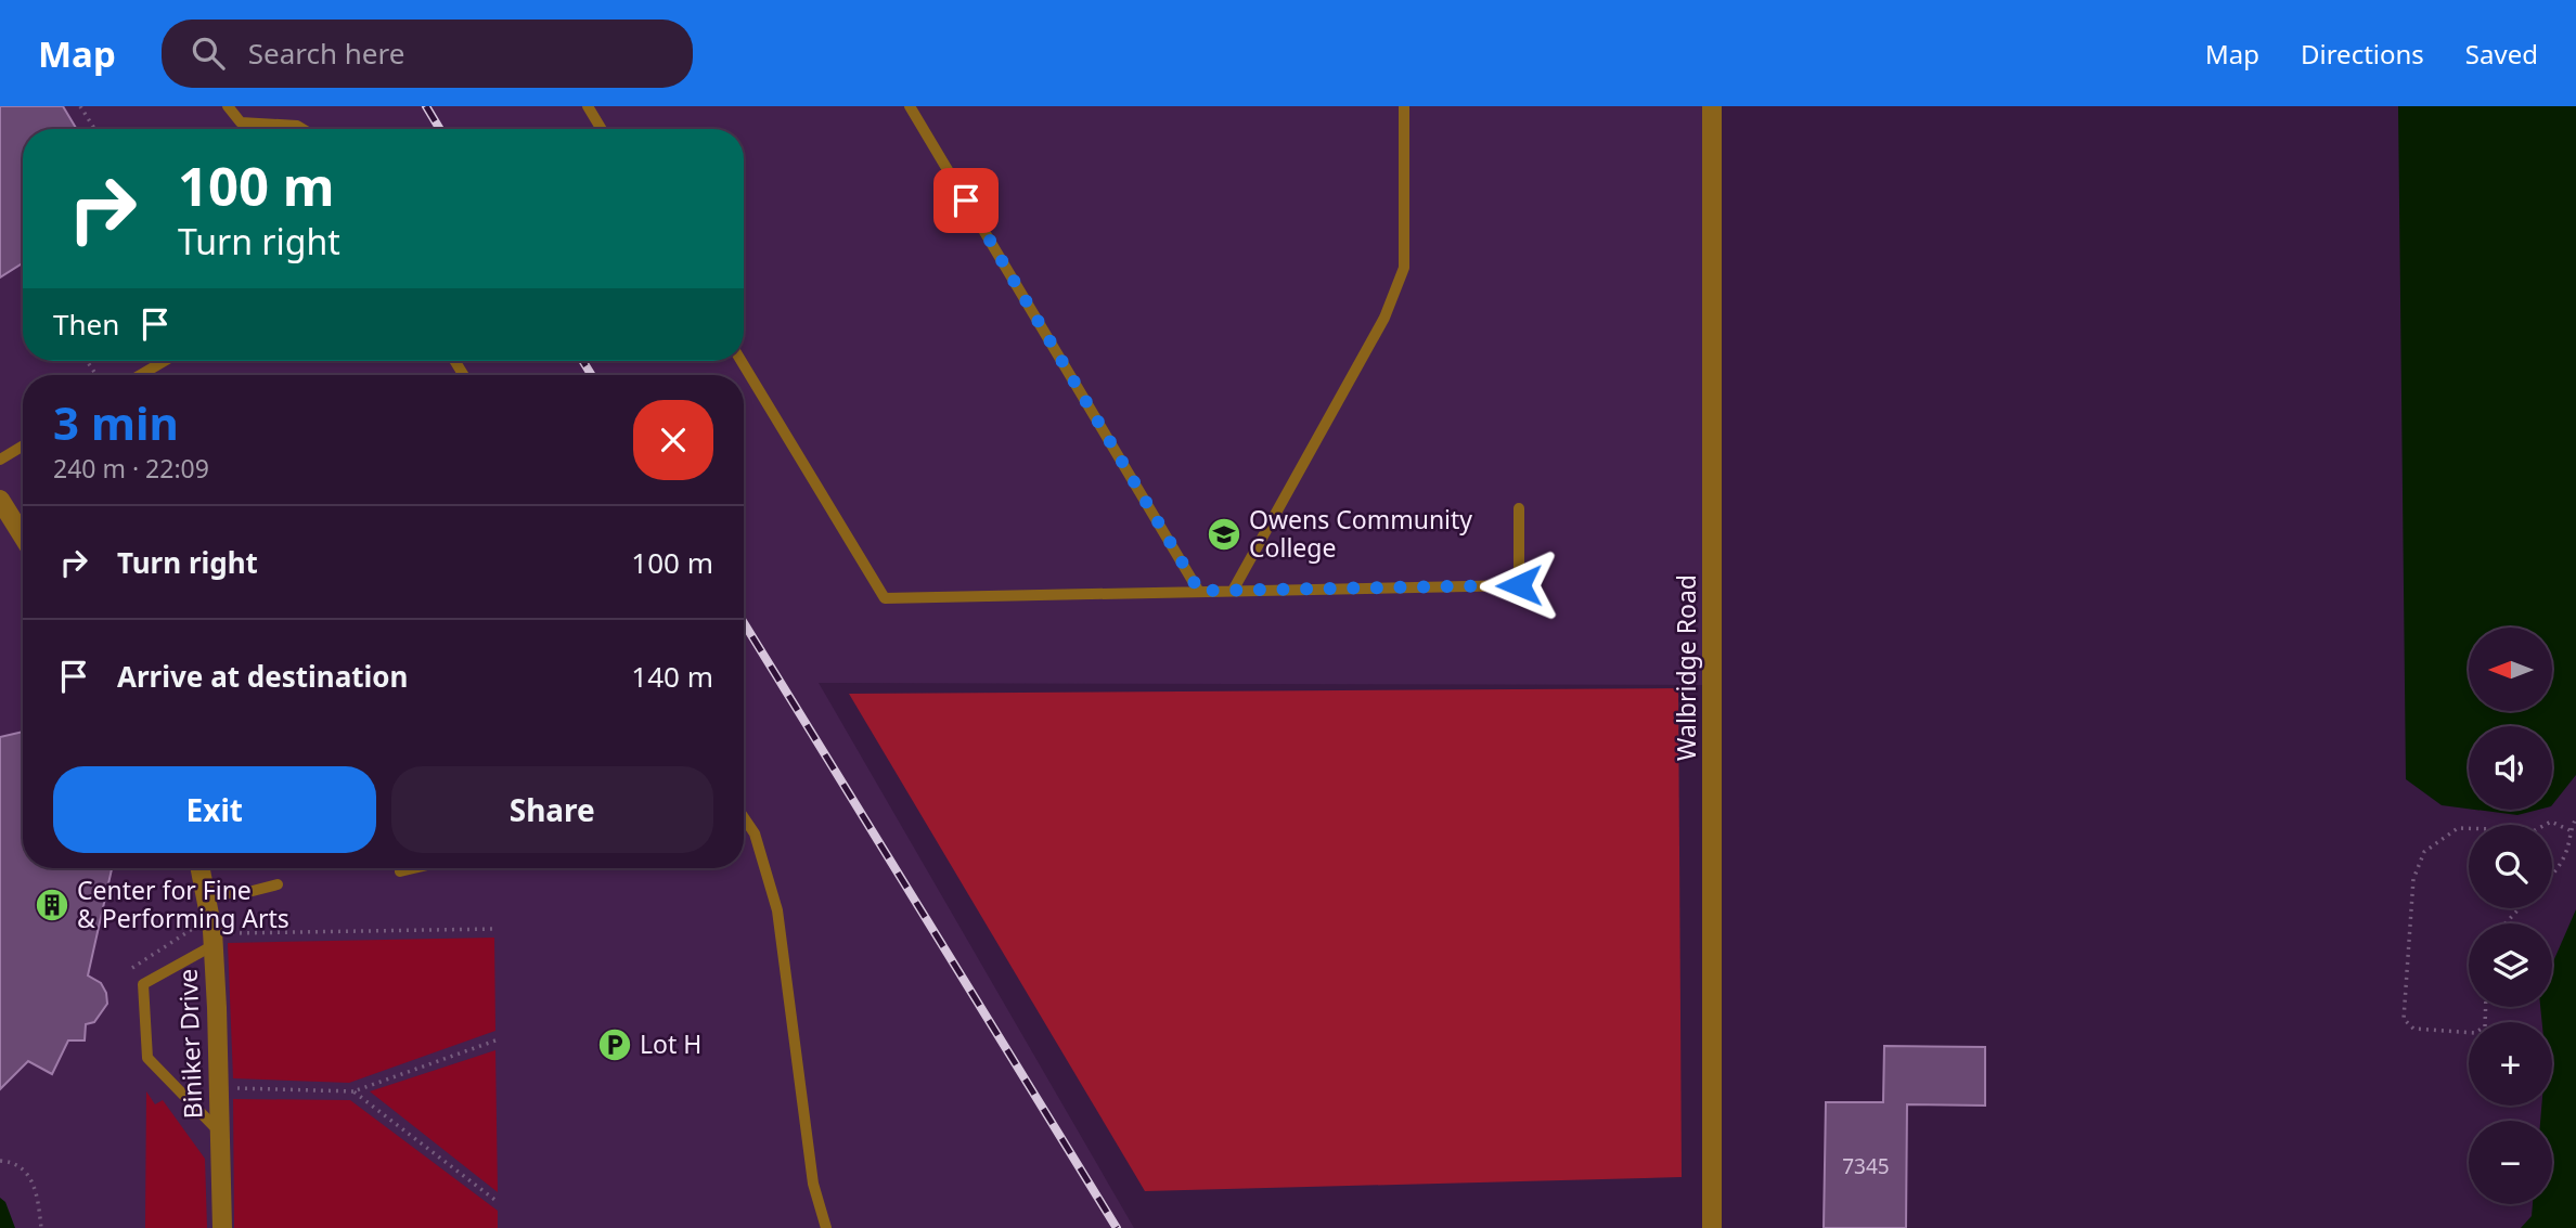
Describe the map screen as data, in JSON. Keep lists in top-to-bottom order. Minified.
{"streets":{"street":["Walbridge Road","Biniker Drive"]},"places":{"school or university":["Owens Community College"],"building":["Center for Fine & Performing Arts"],"parking":["Lot H"]},"house_numbers":["7345"],"north":"left","page":{"header":"Map","search":"Search here","nav":["Map","Directions","Saved"],"turn":["100 m","Turn right"],"then":"Then","heading":["3 min","240 m · 22:09"],"list":[{"name":"Turn right","value":"100 m"},{"name":"Arrive at destination","value":"140 m"}],"map_buttons":["+","−"],"buttons":["Exit","Share"]}}
